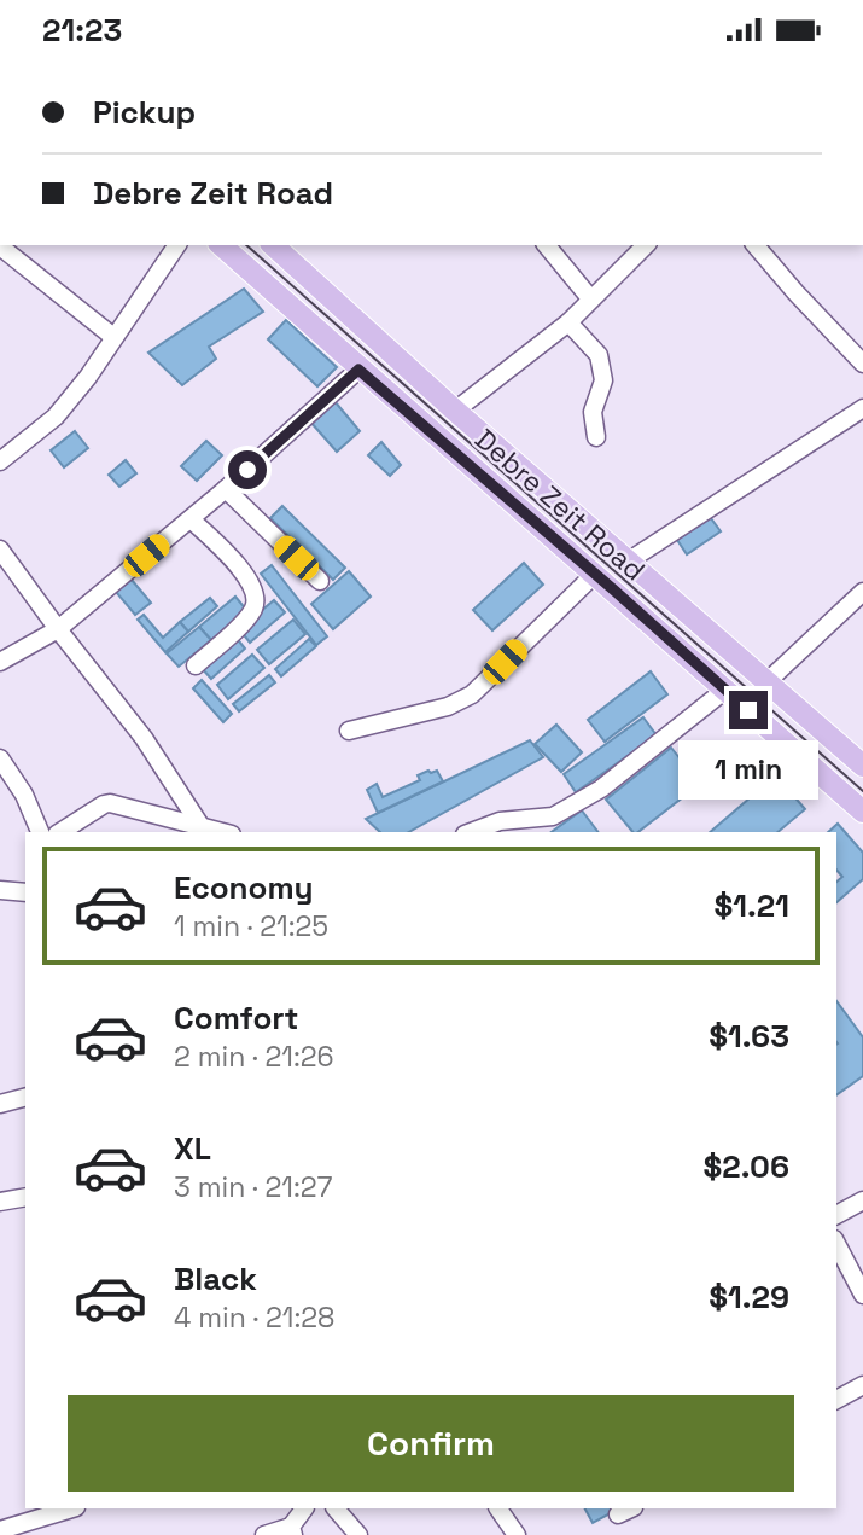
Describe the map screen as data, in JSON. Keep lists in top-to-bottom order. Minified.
{"streets":{"main road":["Debre Zeit Road"]},"page":{"status":"21:23","banner":["Pickup","Debre Zeit Road"],"bubble":"1 min","list":[{"name":"Economy","note":"1 min · 21:25","value":"$1.21"},{"name":"Comfort","note":"2 min · 21:26","value":"$1.63"},{"name":"XL","note":"3 min · 21:27","value":"$2.06"},{"name":"Black","note":"4 min · 21:28","value":"$1.29"}],"buttons":"Confirm"}}
